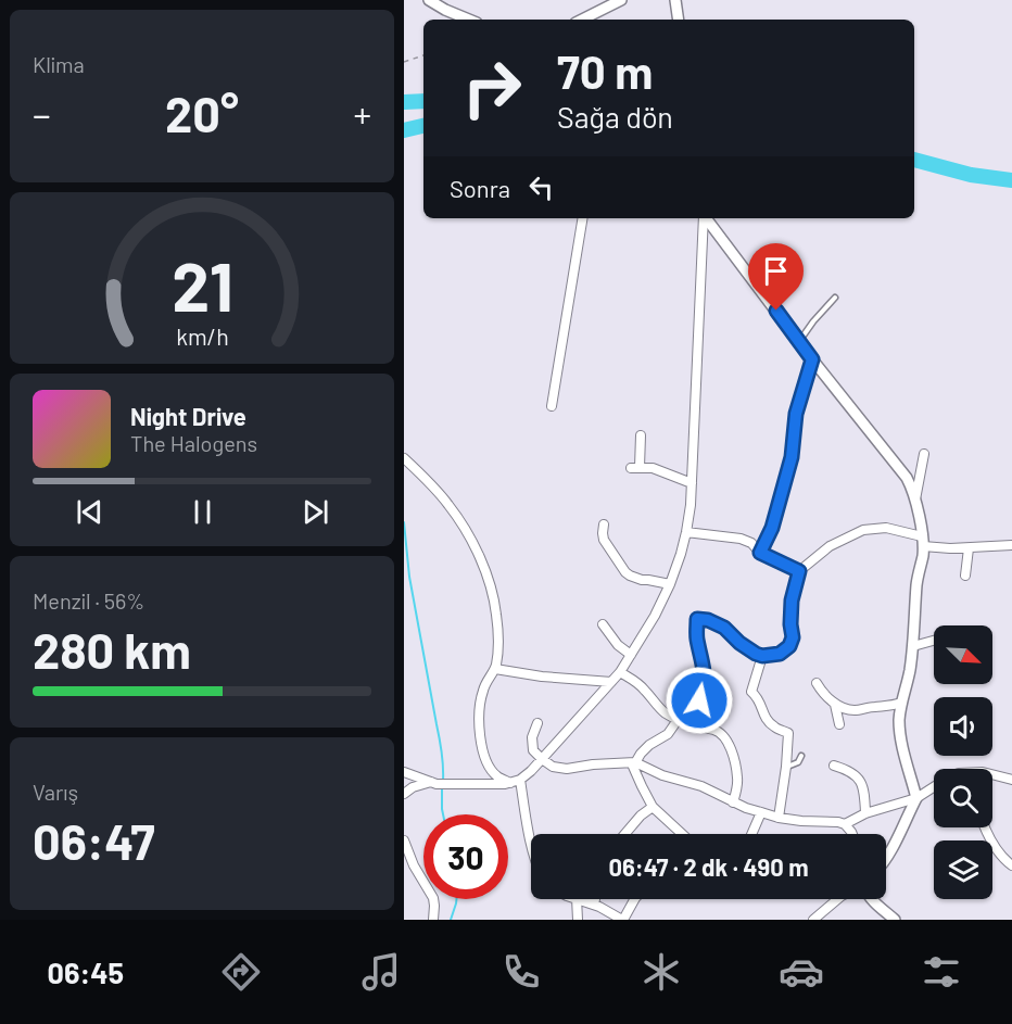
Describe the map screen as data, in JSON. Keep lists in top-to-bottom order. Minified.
{"north":"bottom right","page":{"tile":["Klima",["Menzil · 56%","280 km"],["Varış","06:47"]],"turn":["70 m","Sağa dön"],"heat":["−","20°","+"],"then":"Sonra","song":["Night Drive","The Halogens"],"limit":"30","trip":"06:47 · 2 dk · 490 m","tabs":"06:45","gauge":["21","km/h"]}}
